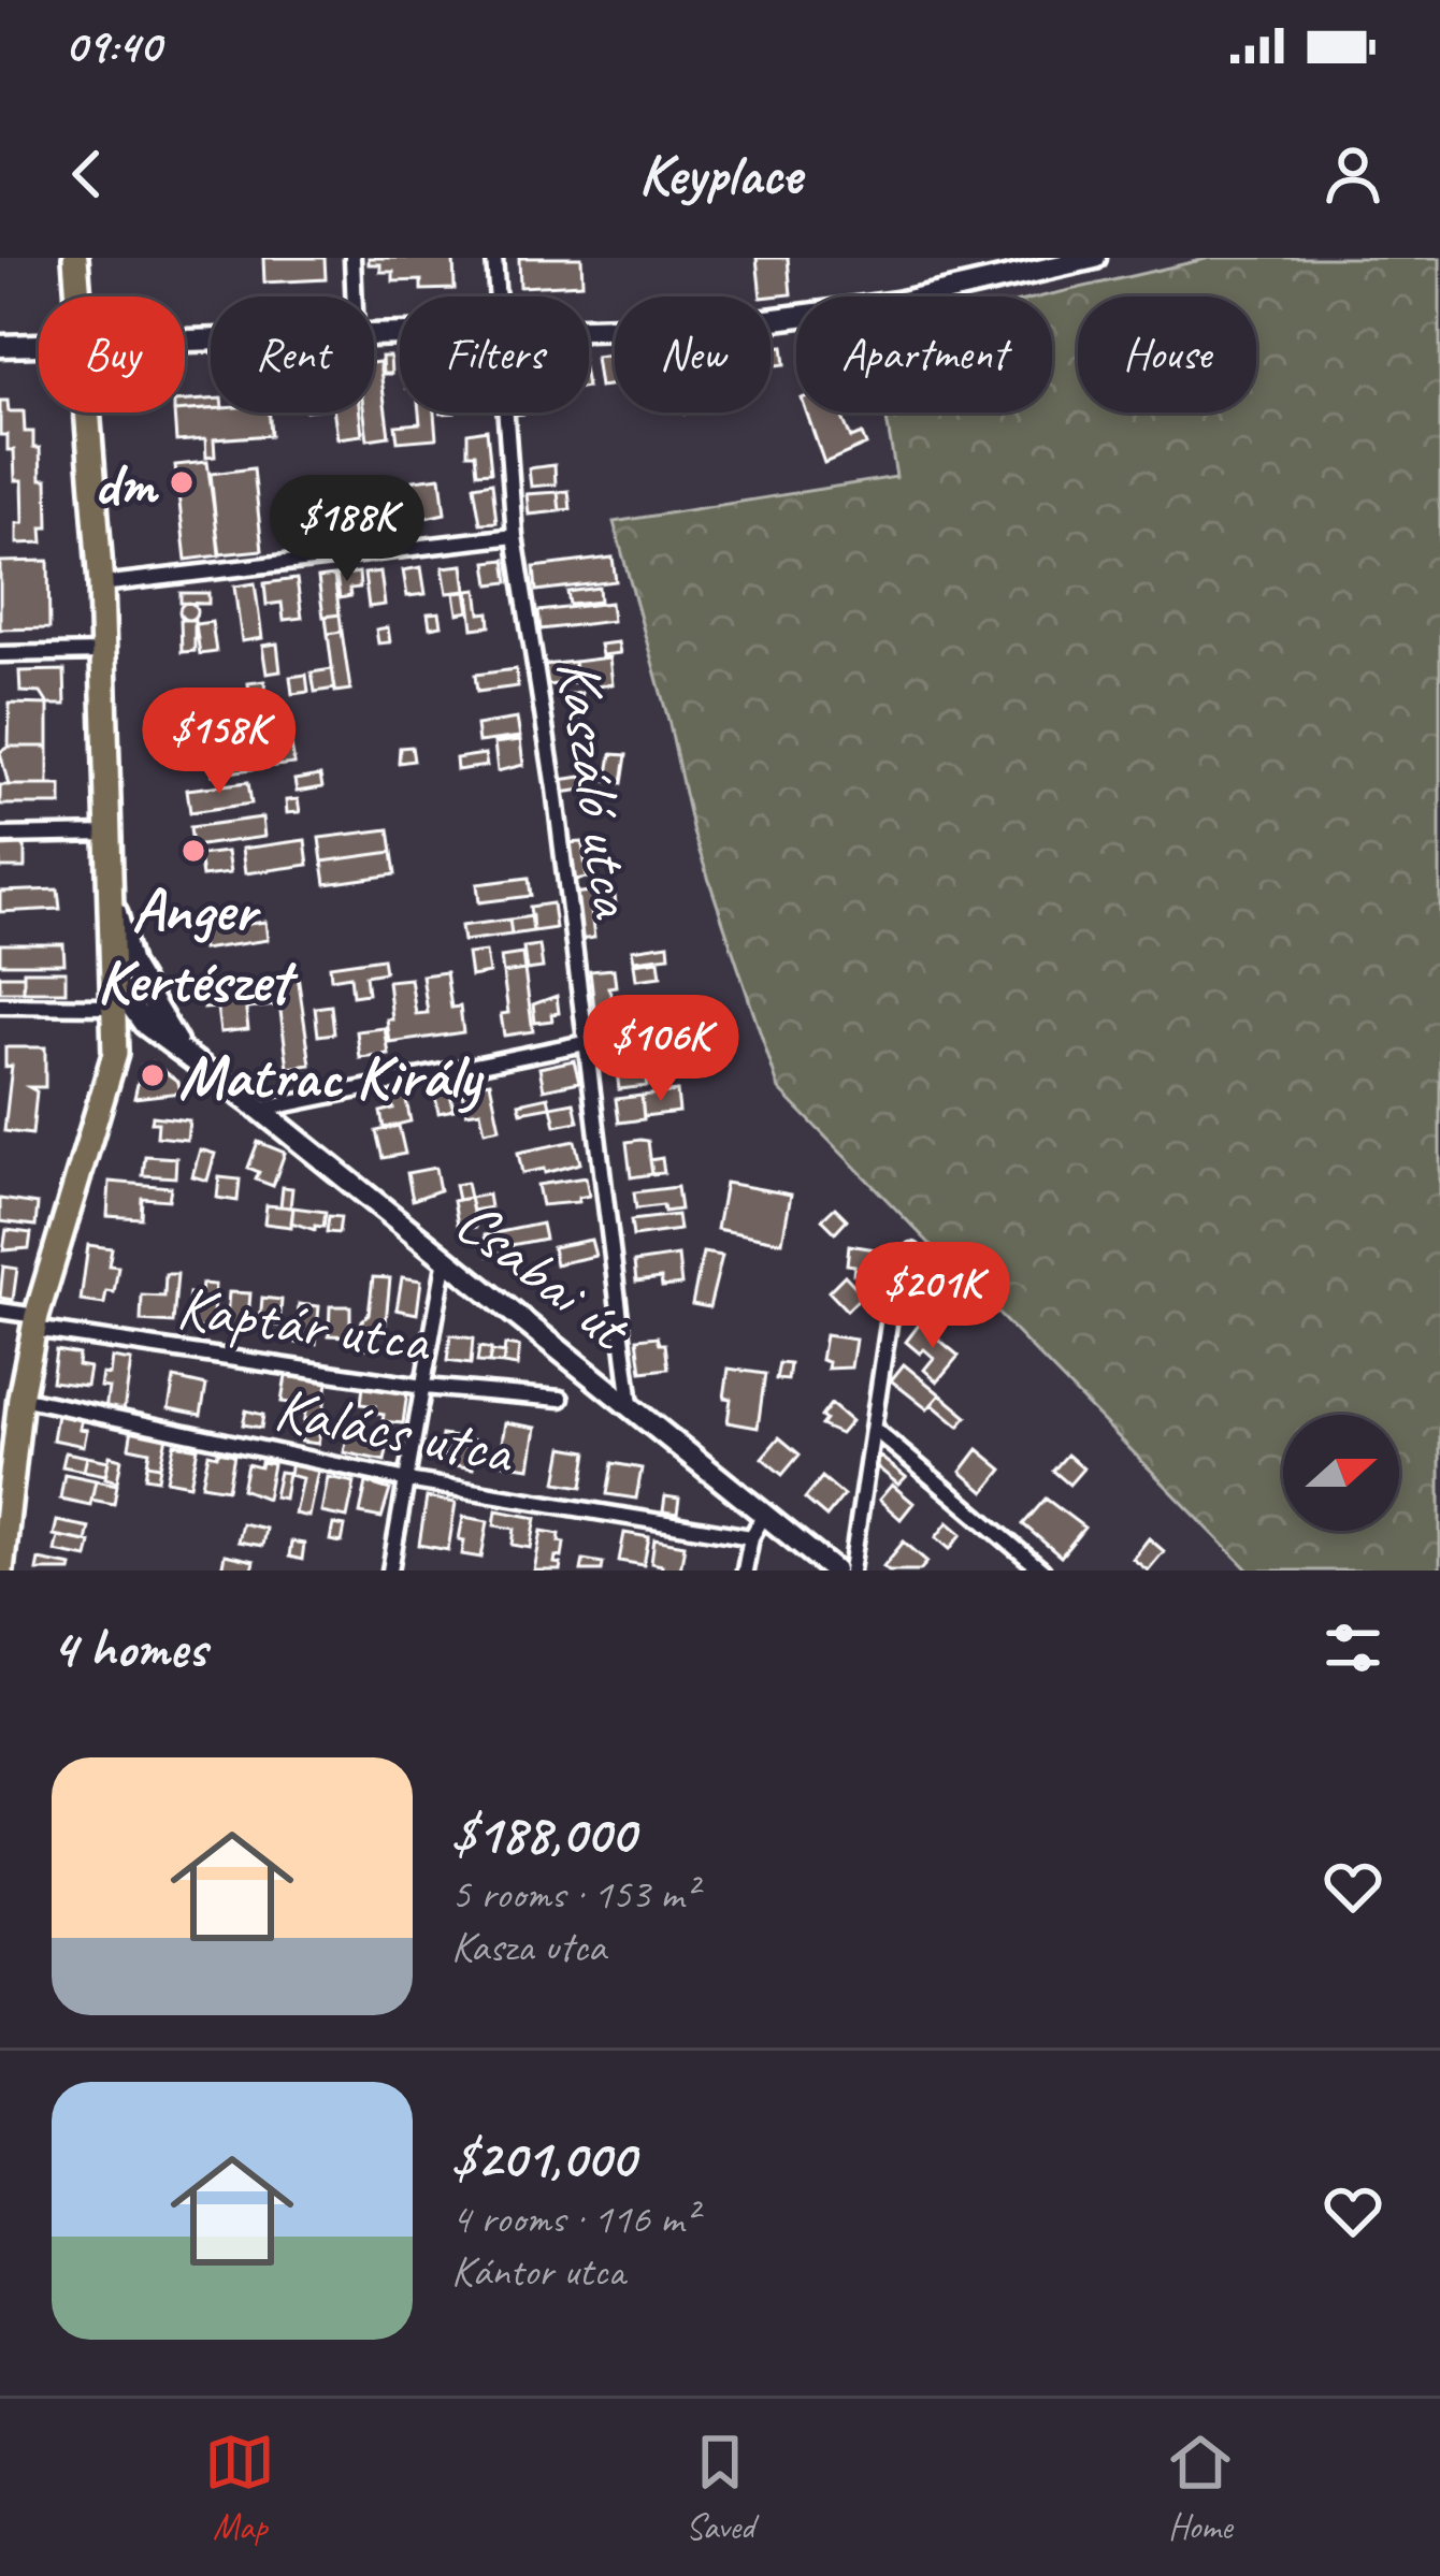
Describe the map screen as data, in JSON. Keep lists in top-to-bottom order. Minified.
{"streets":{"main road":["Csabai út"],"street":["Kaszáló utca","Kaptár utca","Kalács utca"]},"crossings":[["Kaszáló utca","Csabai út"]],"places":["dm","Anger Kertészet","Matrac Király"],"north":"right","page":{"status":"09:40","header":"Keyplace","chip":["Buy","Rent","Filters","New","Apartment","House"],"price":["$188K","$158K","$106K","$201K"],"heading":"4 homes","list":[{"name":"$188,000","note":"5 rooms · 153 m² · Kasza utca"},{"name":"$201,000","note":"4 rooms · 116 m² · Kántor utca"}],"tabs":["Map","Saved","Home"]}}
